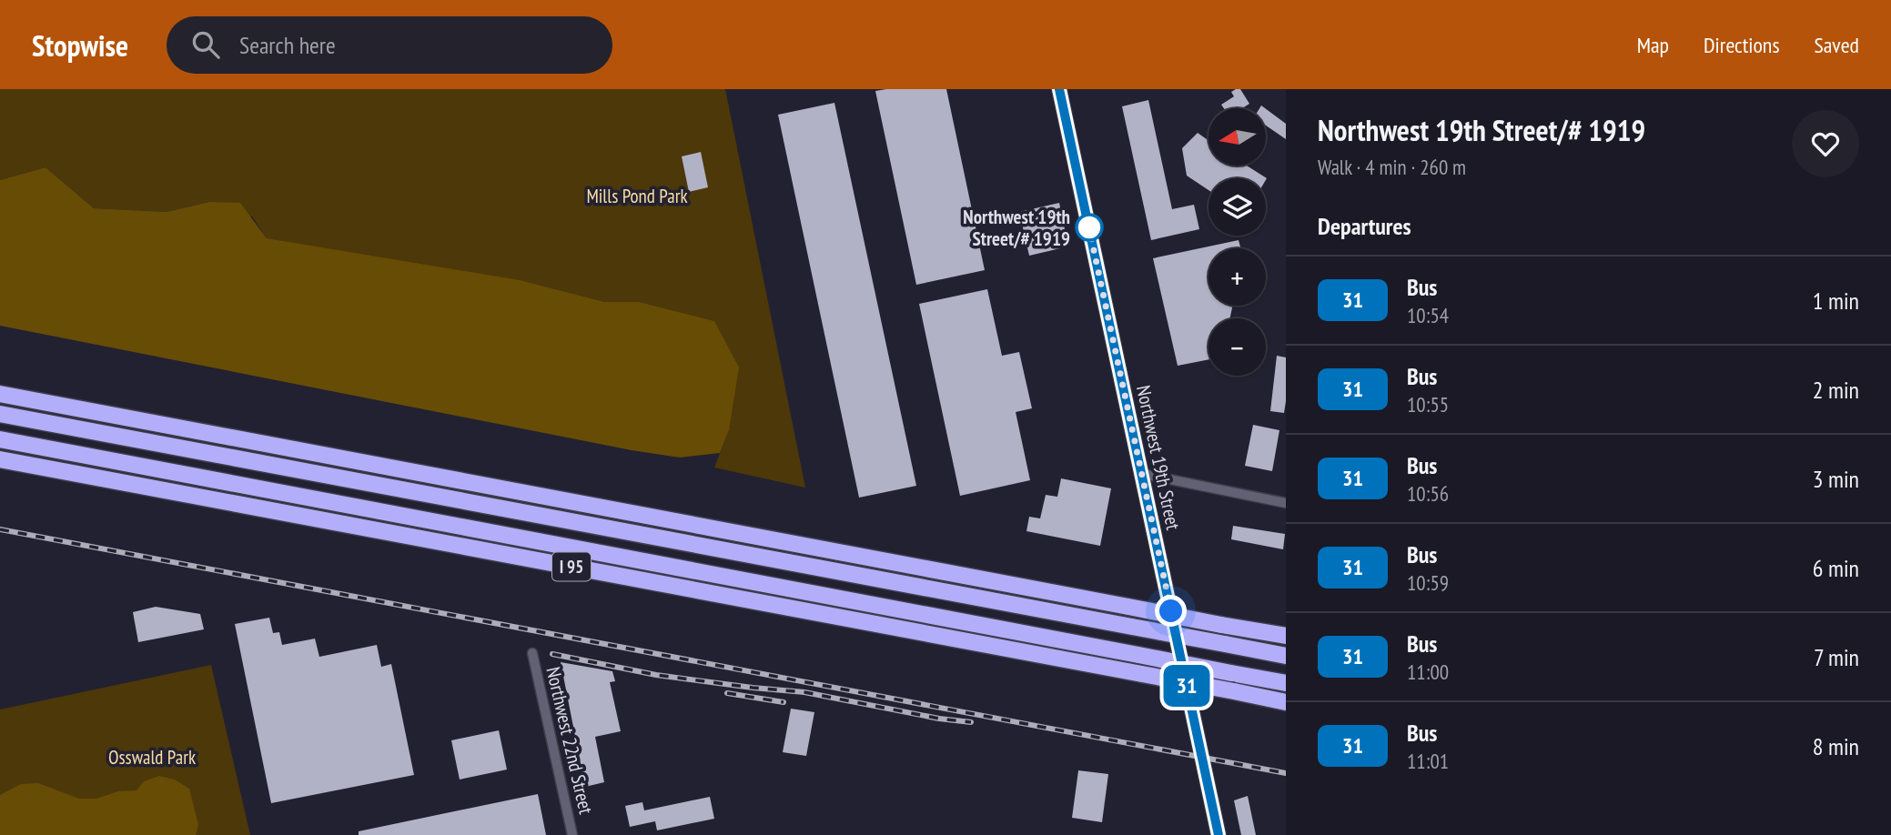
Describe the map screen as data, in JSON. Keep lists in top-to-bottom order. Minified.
{"streets":{"highway":["I 95"],"street":["Northwest 19th Street","Northwest 22nd Street"]},"parks":["Mills Pond Park","Osswald Park"],"places":["Northwest 19th Street/# 1919"],"lines":["bus line 31"],"north":"left","page":{"header":"Stopwise","search":"Search here","nav":["Map","Directions","Saved"],"on_map":"31","heading":[["Northwest 19th Street/# 1919","Walk · 4 min · 260 m"],"Departures"],"map_buttons":["+","−"],"list":[{"mark":"31","name":"Bus","note":"10:54","value":"1 min"},{"mark":"31","name":"Bus","note":"10:55","value":"2 min"},{"mark":"31","name":"Bus","note":"10:56","value":"3 min"},{"mark":"31","name":"Bus","note":"10:59","value":"6 min"},{"mark":"31","name":"Bus","note":"11:00","value":"7 min"},{"mark":"31","name":"Bus","note":"11:01","value":"8 min"}]}}
